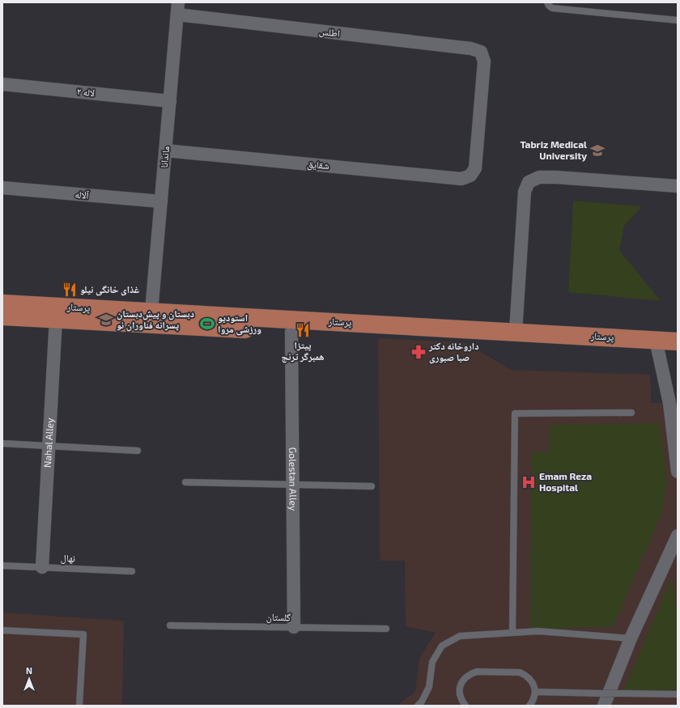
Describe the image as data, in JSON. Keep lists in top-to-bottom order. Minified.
{"streets":{"main road":["پرستار"],"street":["اطلس","لاله ۲","ماندانا","شقایق","آلاله","Nahal Alley","Golestan Alley"],"lane":["نهال","گلستان"]},"crossings":[["اطلس","ماندانا"],["اطلس","شقایق"],["لاله ۲","ماندانا"],["ماندانا","شقایق"],["ماندانا","آلاله"],["ماندانا","پرستار"],["پرستار","Nahal Alley"],["پرستار","Golestan Alley"],["Nahal Alley","نهال"],["Golestan Alley","گلستان"]],"places":{"school or university":["Tabriz Medical University","دبستان و پیش‌دبستان پسرانه فناوران نو"],"restaurant":["غذای خانگی نیلو","پیتزا همبرگر ترنج"],"sports":["استودیو ورزشی مروا"],"pharmacy":["داروخانه دکتر صبا صبوری"],"hospital":["Emam Reza Hospital"]},"north":"top"}
